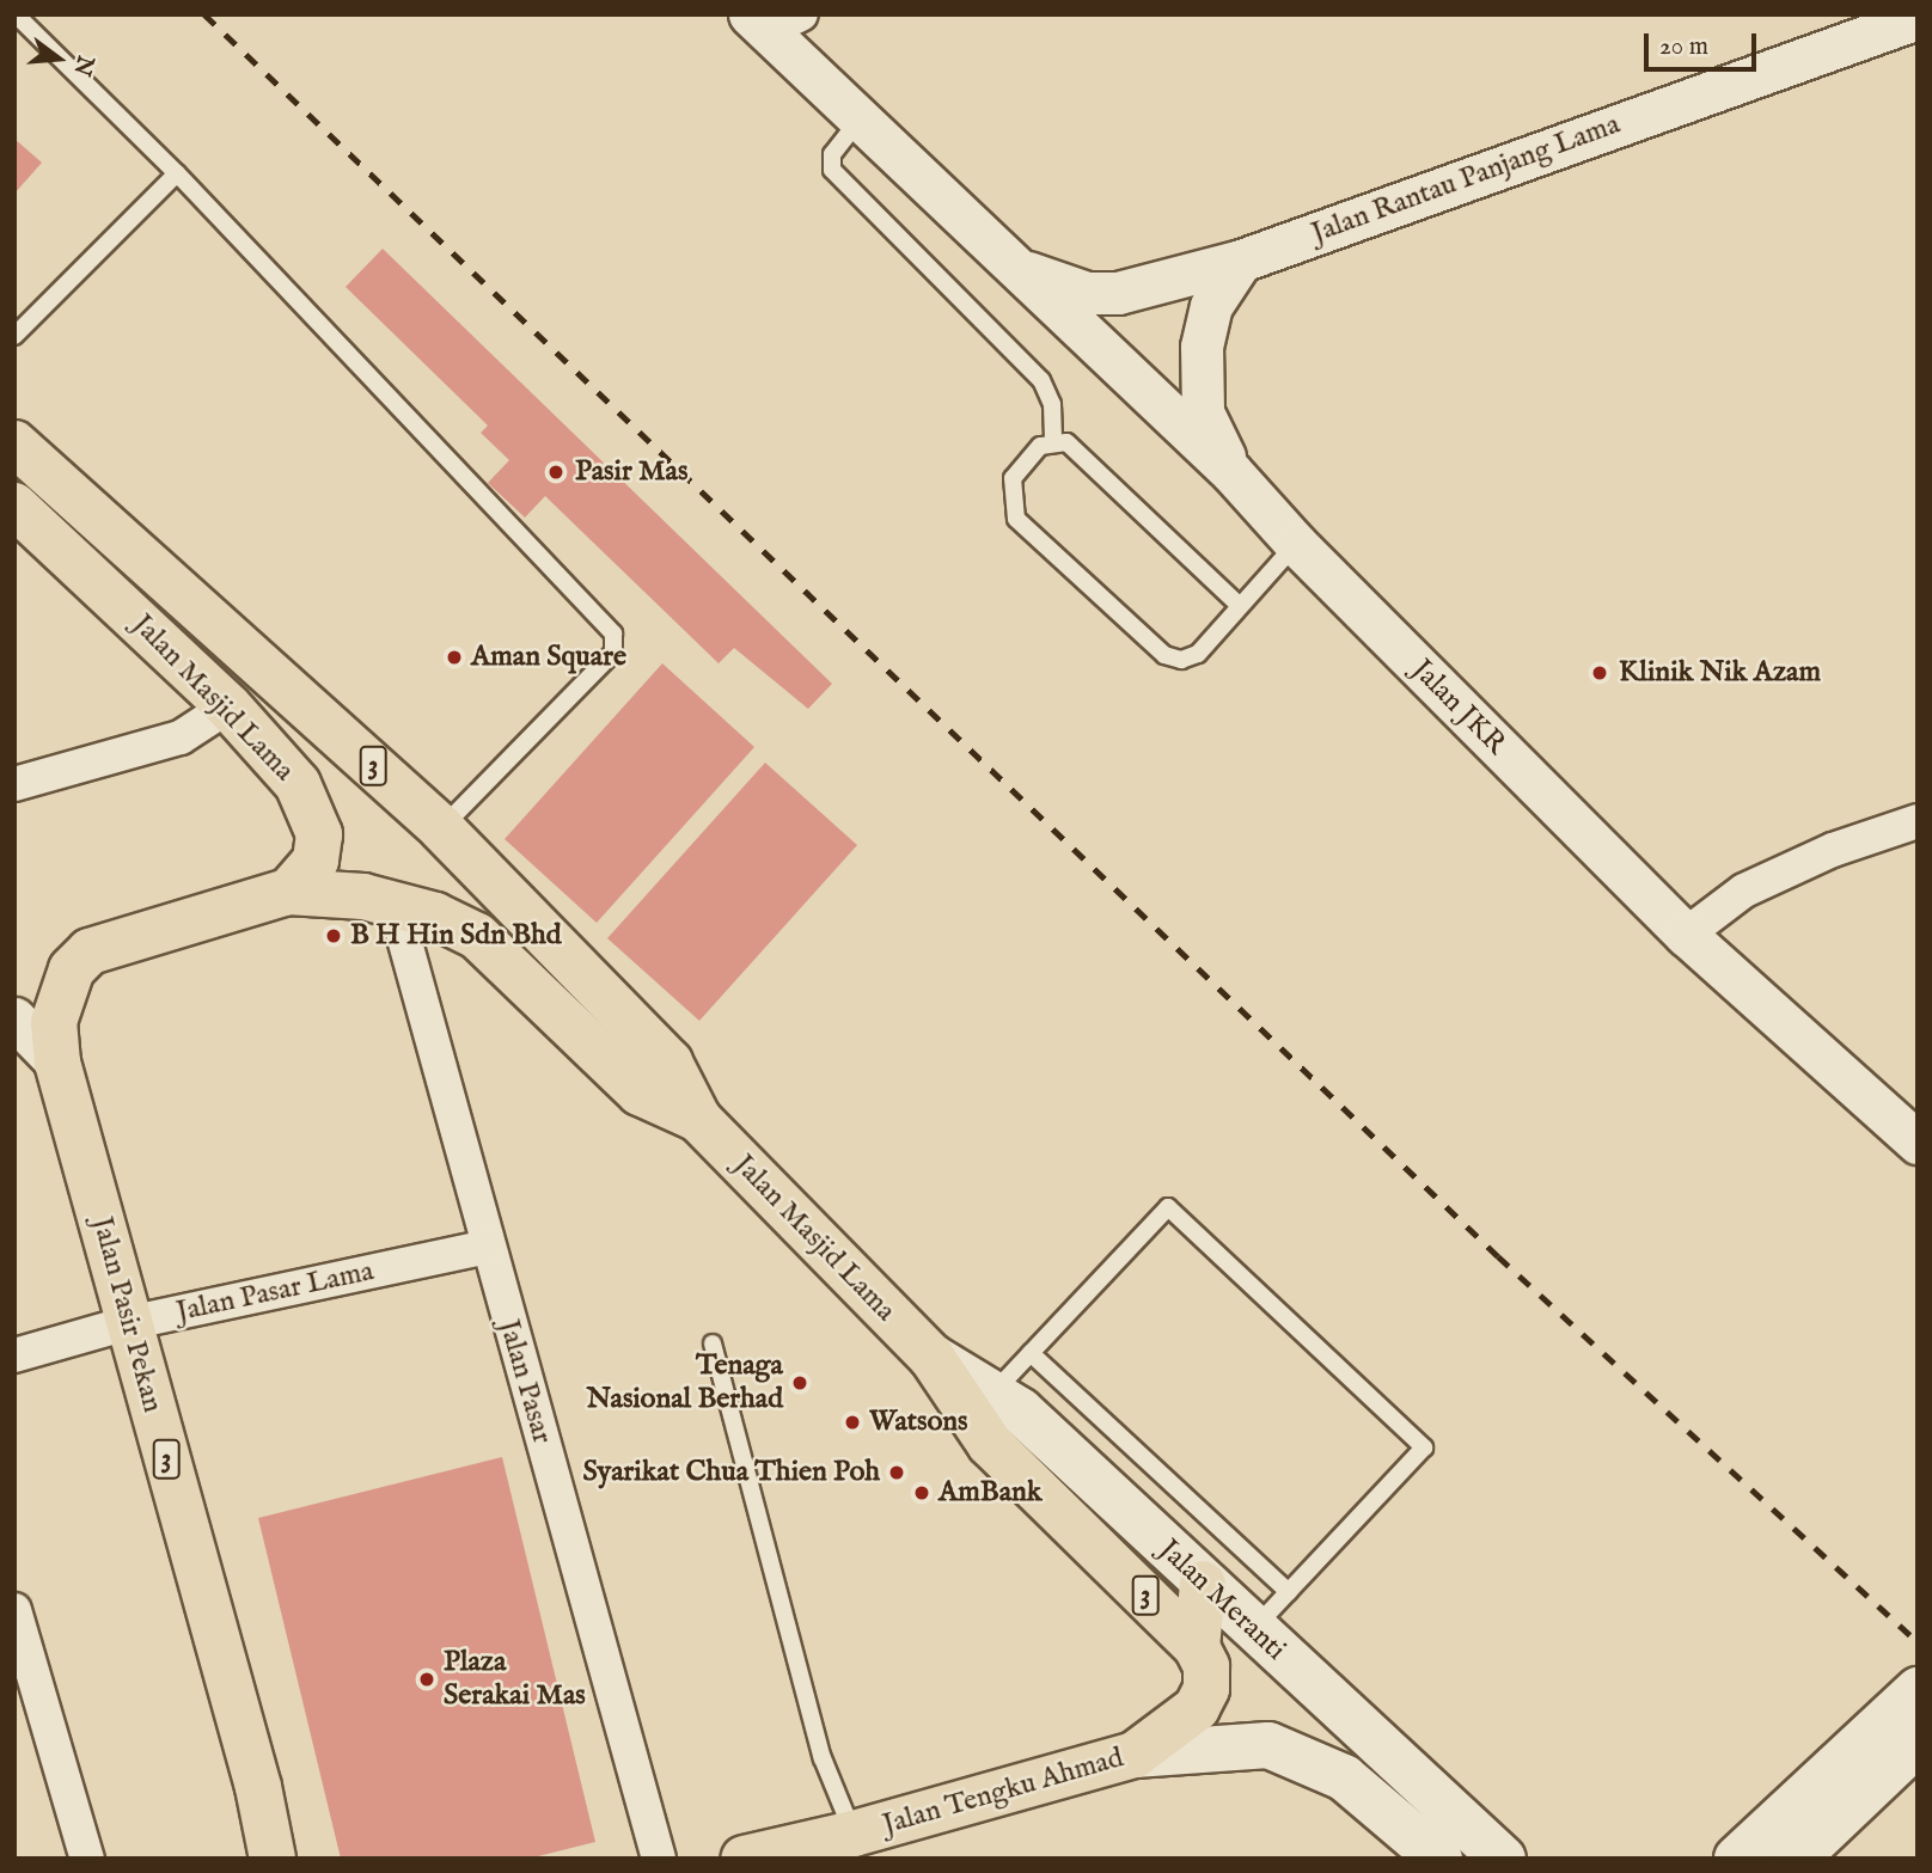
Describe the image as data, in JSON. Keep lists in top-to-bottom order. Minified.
{"streets":{"highway":["Jalan Masjid Lama","3","Jalan Pasir Pekan","Jalan Tengku Ahmad"],"main road":["Jalan Meranti"],"street":["Jalan Rantau Panjang Lama","Jalan JKR","Jalan Pasar Lama","Jalan Pasar"]},"crossings":[["Jalan Rantau Panjang Lama","Jalan JKR"],["Jalan Masjid Lama","3"],["Jalan Masjid Lama","Jalan Pasar"],["Jalan Masjid Lama","Jalan Meranti"],["3","Jalan Pasir Pekan"],["3","Jalan Meranti"],["3","Jalan Tengku Ahmad"],["Jalan Pasar Lama","Jalan Pasir Pekan"],["Jalan Pasar Lama","Jalan Pasar"]],"places":["Pasir Mas","Aman Square","Klinik Nik Azam","B H Hin Sdn Bhd","Tenaga Nasional Berhad","Watsons","Syarikat Chua Thien Poh","AmBank","Plaza Serakai Mas"],"scale_bar":"20 m","north":"right"}
